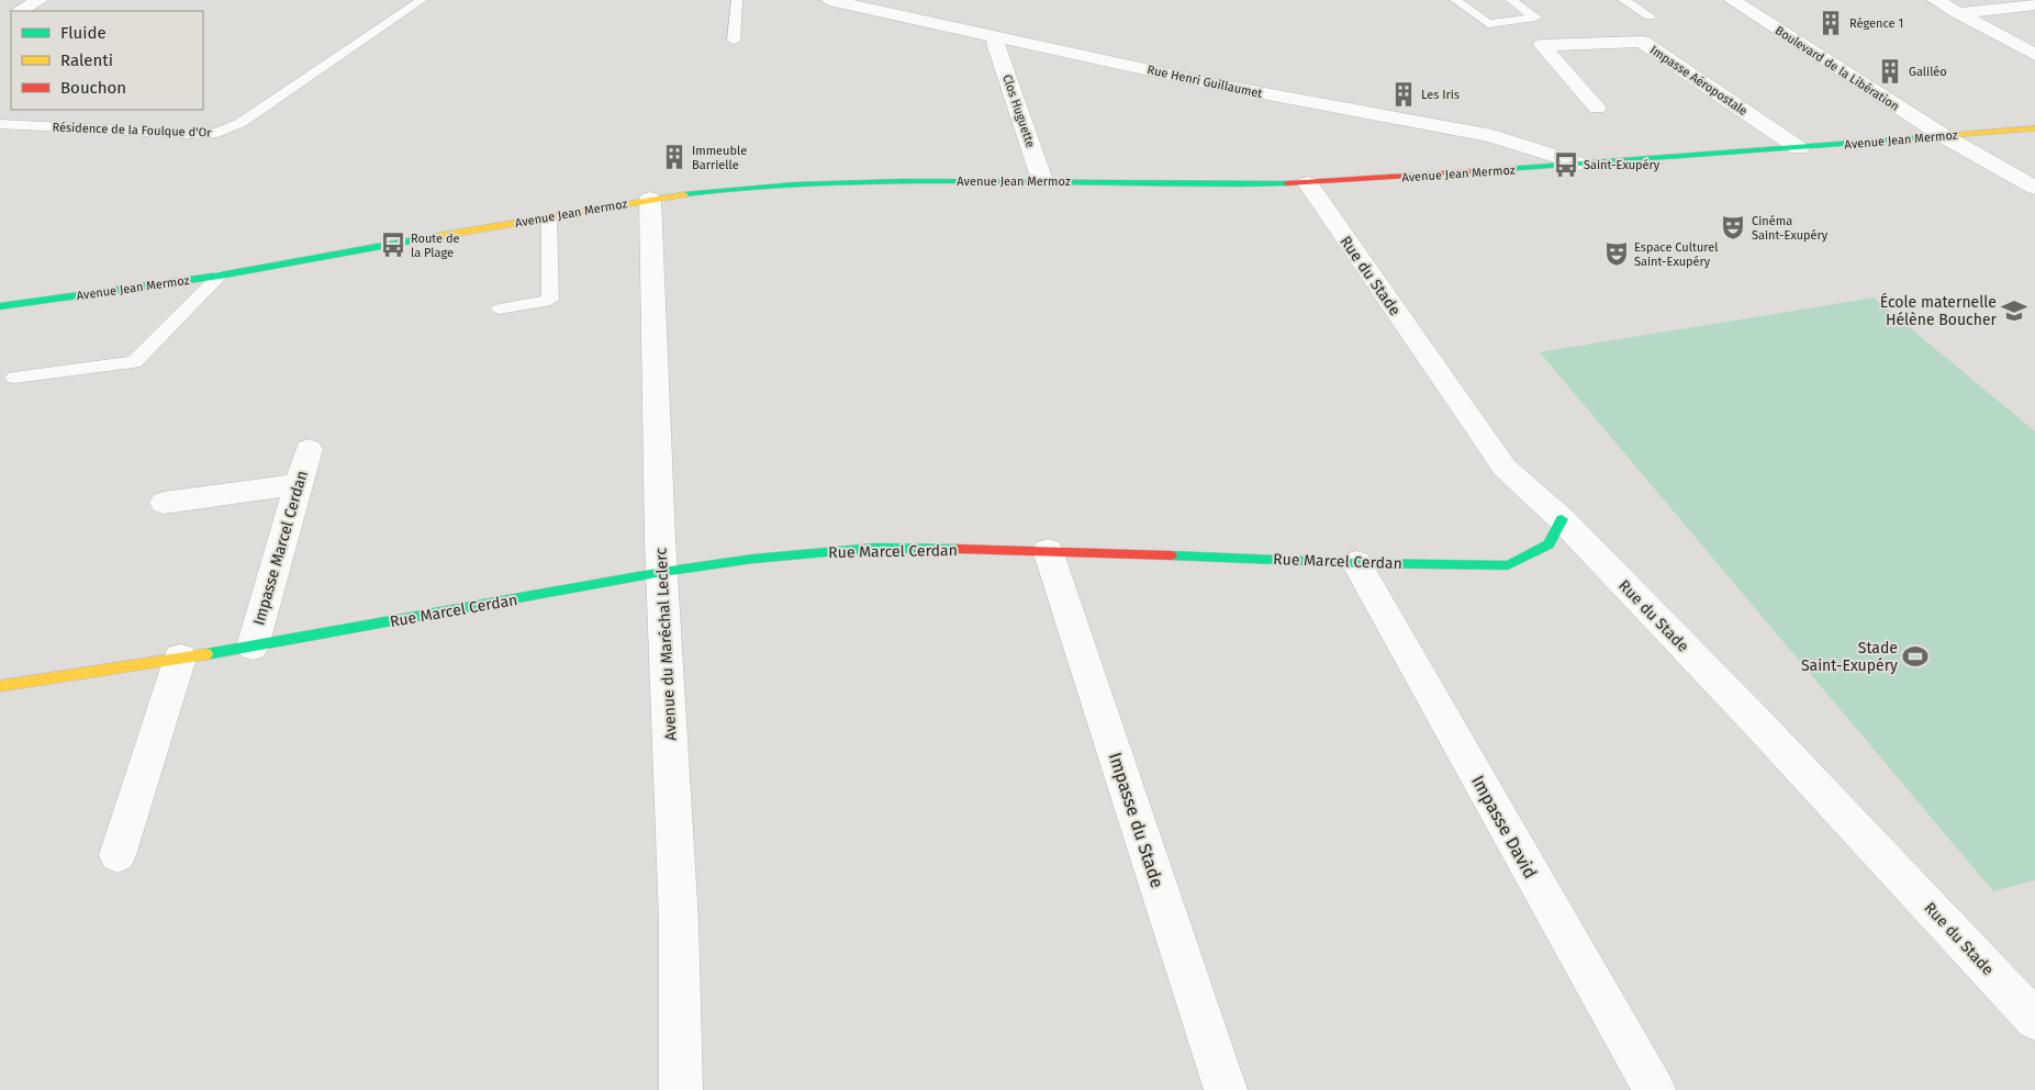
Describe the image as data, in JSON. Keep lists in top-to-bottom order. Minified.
{"streets":{"street":["Boulevard de la Libération","Impasse Aéropostale","Rue Henri Guillaumet","Clos Huguette","Avenue Jean Mermoz","Rue du Stade","Impasse Marcel Cerdan","Rue Marcel Cerdan","Avenue du Maréchal Leclerc","Impasse du Stade","Impasse David"],"lane":["Résidence de la Foulque d'Or"]},"crossings":[["Boulevard de la Libération","Avenue Jean Mermoz"],["Impasse Aéropostale","Avenue Jean Mermoz"],["Rue Henri Guillaumet","Avenue Jean Mermoz"],["Clos Huguette","Avenue Jean Mermoz"],["Avenue Jean Mermoz","Rue du Stade"],["Avenue Jean Mermoz","Avenue du Maréchal Leclerc"],["Rue du Stade","Rue Marcel Cerdan"],["Impasse Marcel Cerdan","Rue Marcel Cerdan"],["Rue Marcel Cerdan","Avenue du Maréchal Leclerc"],["Rue Marcel Cerdan","Impasse du Stade"],["Rue Marcel Cerdan","Impasse David"]],"places":{"building":["Régence 1","Galiléo","Les Iris","Immeuble Barrielle"],"bus stop":["Saint-Exupéry","Route de la Plage"],"theatre":["Cinéma Saint-Exupéry","Espace Culturel Saint-Exupéry"],"school or university":["École maternelle Hélène Boucher"],"sports":["Stade Saint-Exupéry"]},"legend":["Fluide","Ralenti","Bouchon"]}
